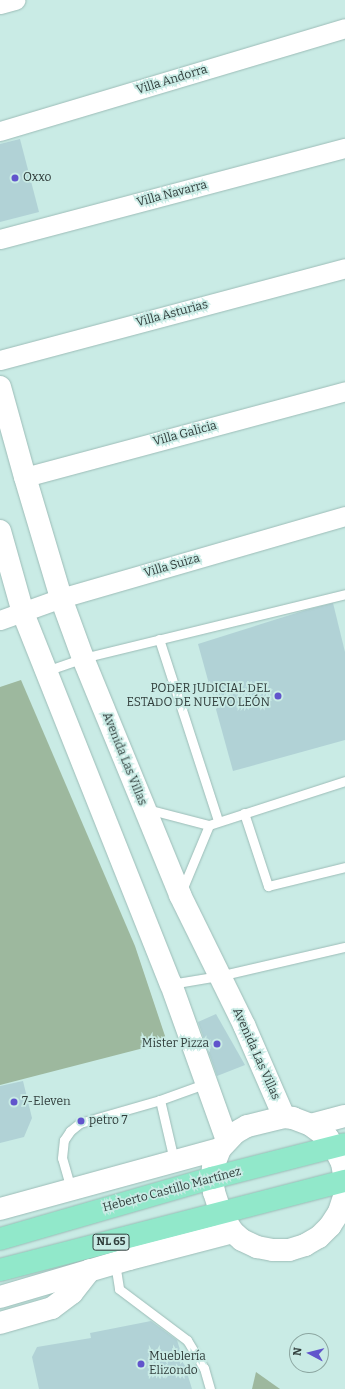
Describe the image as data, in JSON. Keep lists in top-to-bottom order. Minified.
{"streets":{"main road":["Heberto Castillo Martínez","NL 65"],"street":["Villa Andorra","Villa Navarra","Villa Asturias","Villa Galicia","Villa Suiza","Avenida Las Villas"]},"crossings":[["Villa Galicia","Avenida Las Villas"],["Villa Suiza","Avenida Las Villas"]],"places":["Oxxo","PODER JUDICIAL DEL ESTADO DE NUEVO LEÓN","Mister Pizza","7-Eleven","petro 7","Mueblería Elizondo"],"north":"left"}
